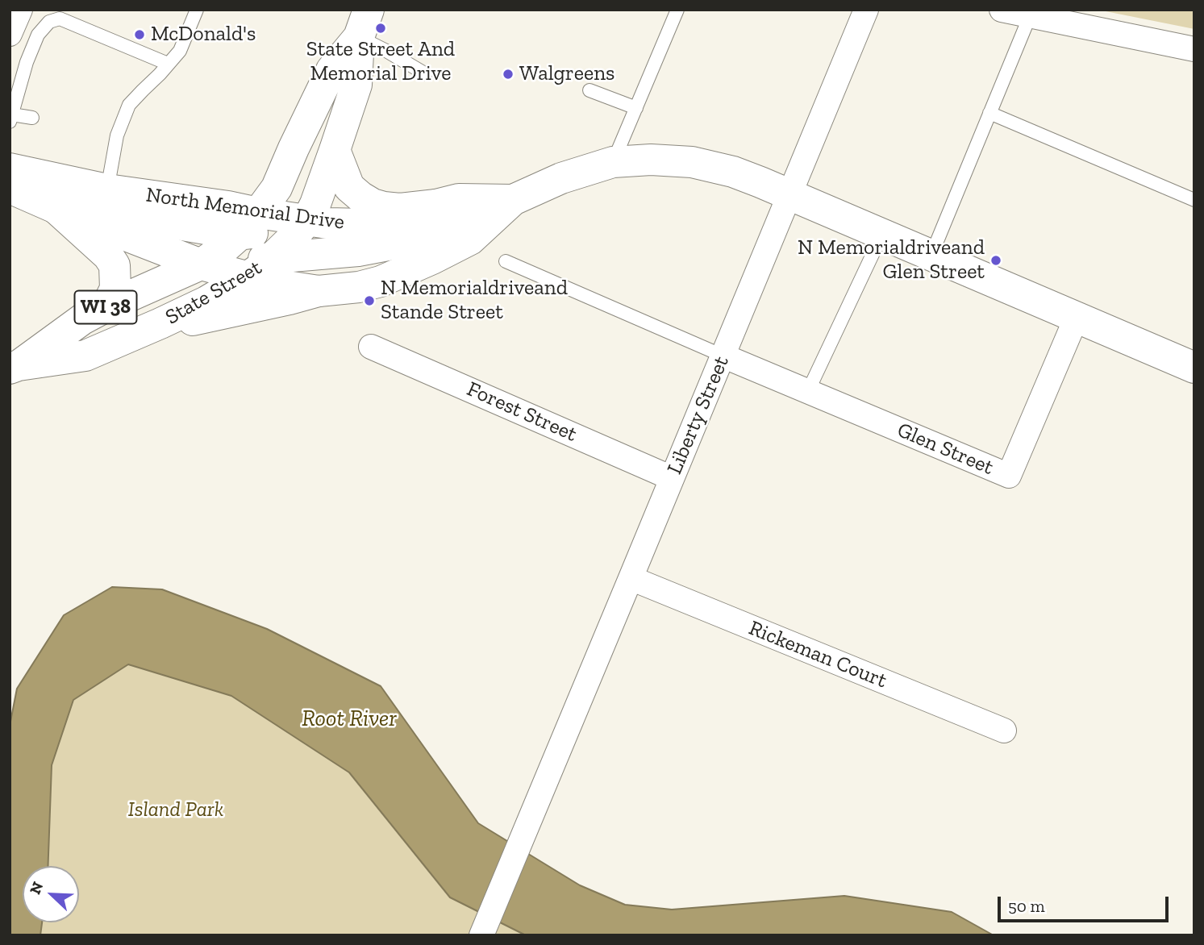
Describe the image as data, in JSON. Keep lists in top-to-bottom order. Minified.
{"streets":{"main road":["North Memorial Drive","State Street","WI 38"],"street":["Forest Street","Liberty Street","Glen Street","Rickeman Court"]},"crossings":[["North Memorial Drive","State Street"],["North Memorial Drive","Liberty Street"],["North Memorial Drive","Glen Street"],["Forest Street","Liberty Street"],["Liberty Street","Glen Street"],["Liberty Street","Rickeman Court"]],"water":["Root River"],"parks":["Island Park"],"places":["State Street And Memorial Drive","McDonald's","Walgreens","N Memorialdriveand Glen Street","N Memorialdriveand Stande Street"],"scale_bar":"50 m","north":"top left"}
